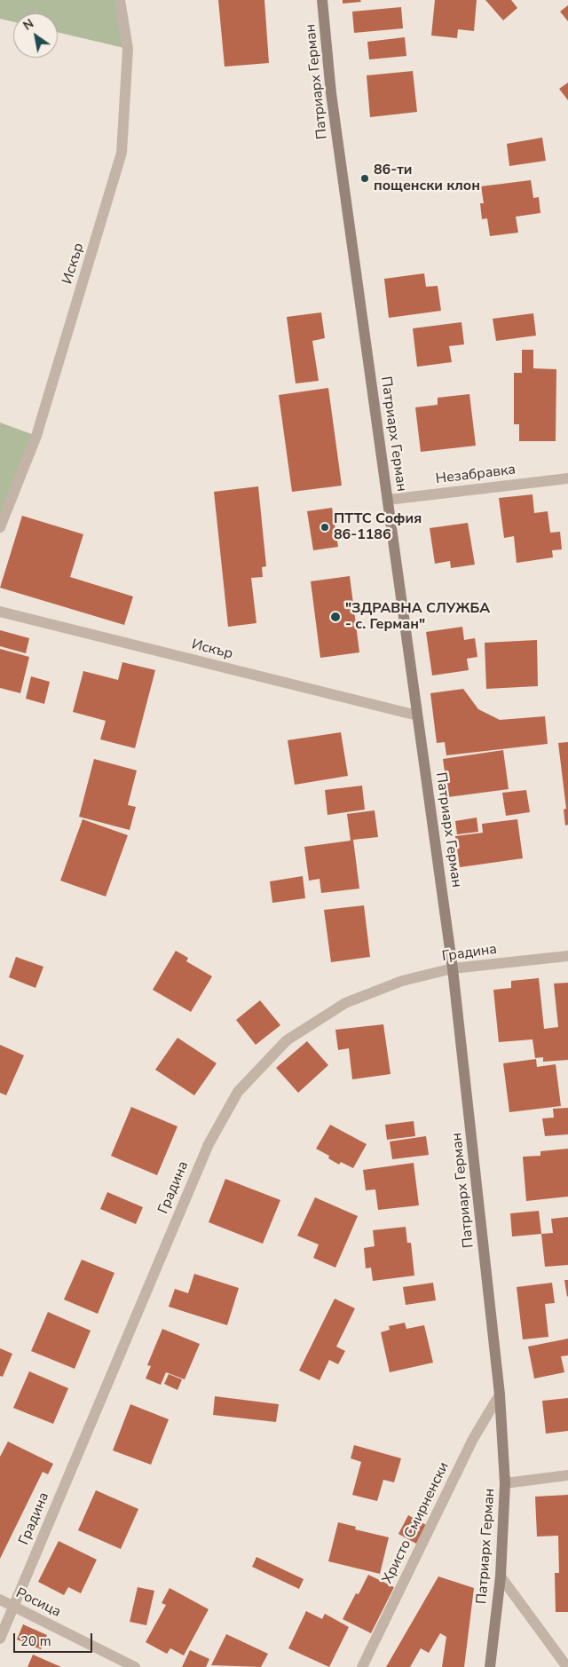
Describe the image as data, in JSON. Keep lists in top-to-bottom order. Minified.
{"streets":{"street":["Патриарх Герман","Искър","Незабравка","Градина","Христо Смирненски","Росица"]},"crossings":[["Патриарх Герман","Искър"],["Патриарх Герман","Незабравка"],["Патриарх Герман","Градина"],["Патриарх Герман","Христо Смирненски"],["Градина","Росица"]],"places":["86-ти пощенски клон","ПТТС София 86-1186","\"ЗДРАВНА СЛУЖБА - с. Герман\""],"scale_bar":"20 m","north":"top left"}
